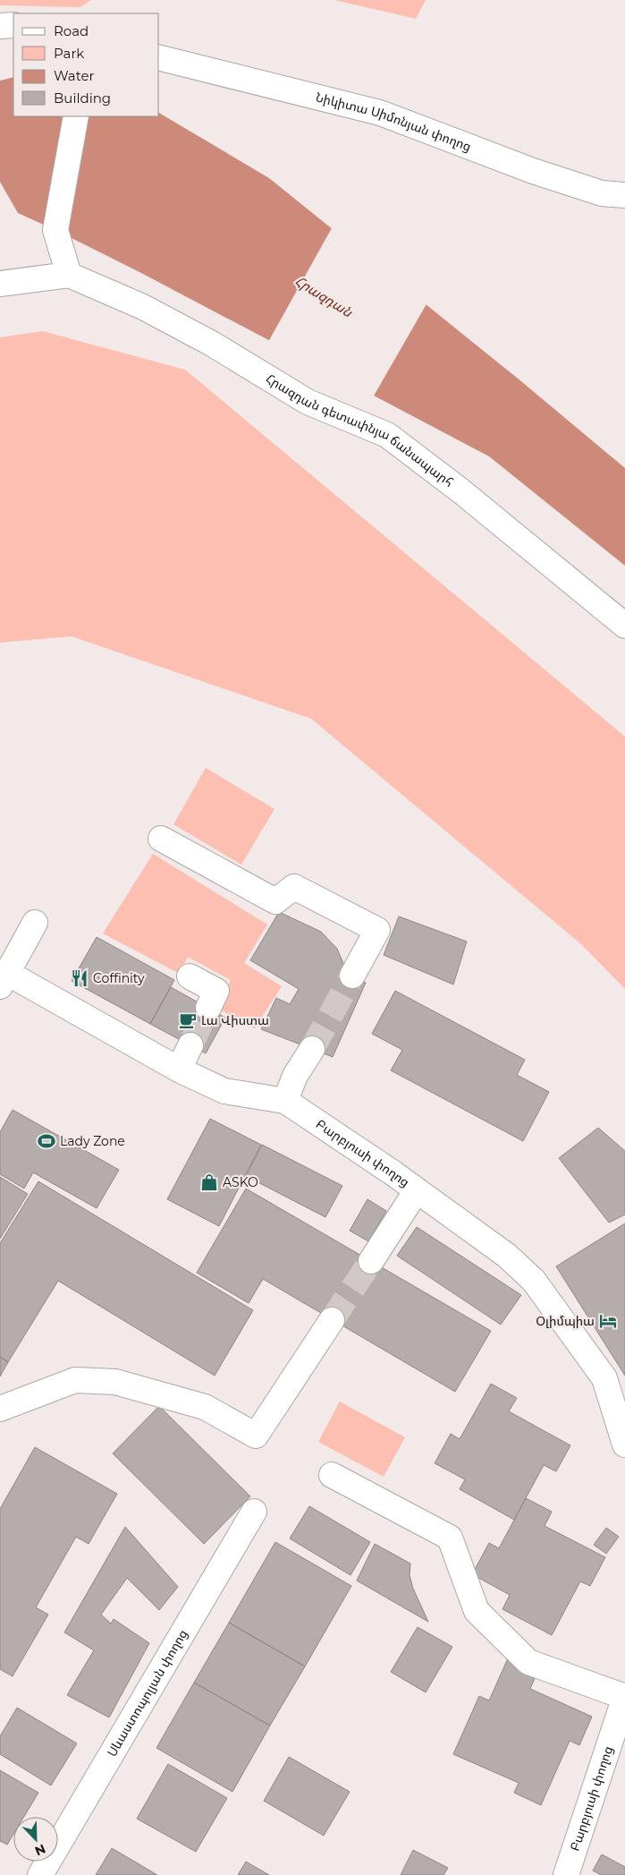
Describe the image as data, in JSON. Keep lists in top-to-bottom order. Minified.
{"streets":{"street":["Նիկիտա Սիմոնյան փողոց","Հրազդան գետափնյա ճանապարհ","Բարբյուսի փողոց","Սևաստոպոլյան փողոց"]},"water":["Հրազդան"],"places":{"restaurant":["Coffinity"],"cafe":["Լա Վիստա"],"sports":["Lady Zone"],"shop":["ASKO"],"hotel":["Օլիմպիա"]},"legend":["Road","Park","Water","Building"],"north":"bottom right"}
